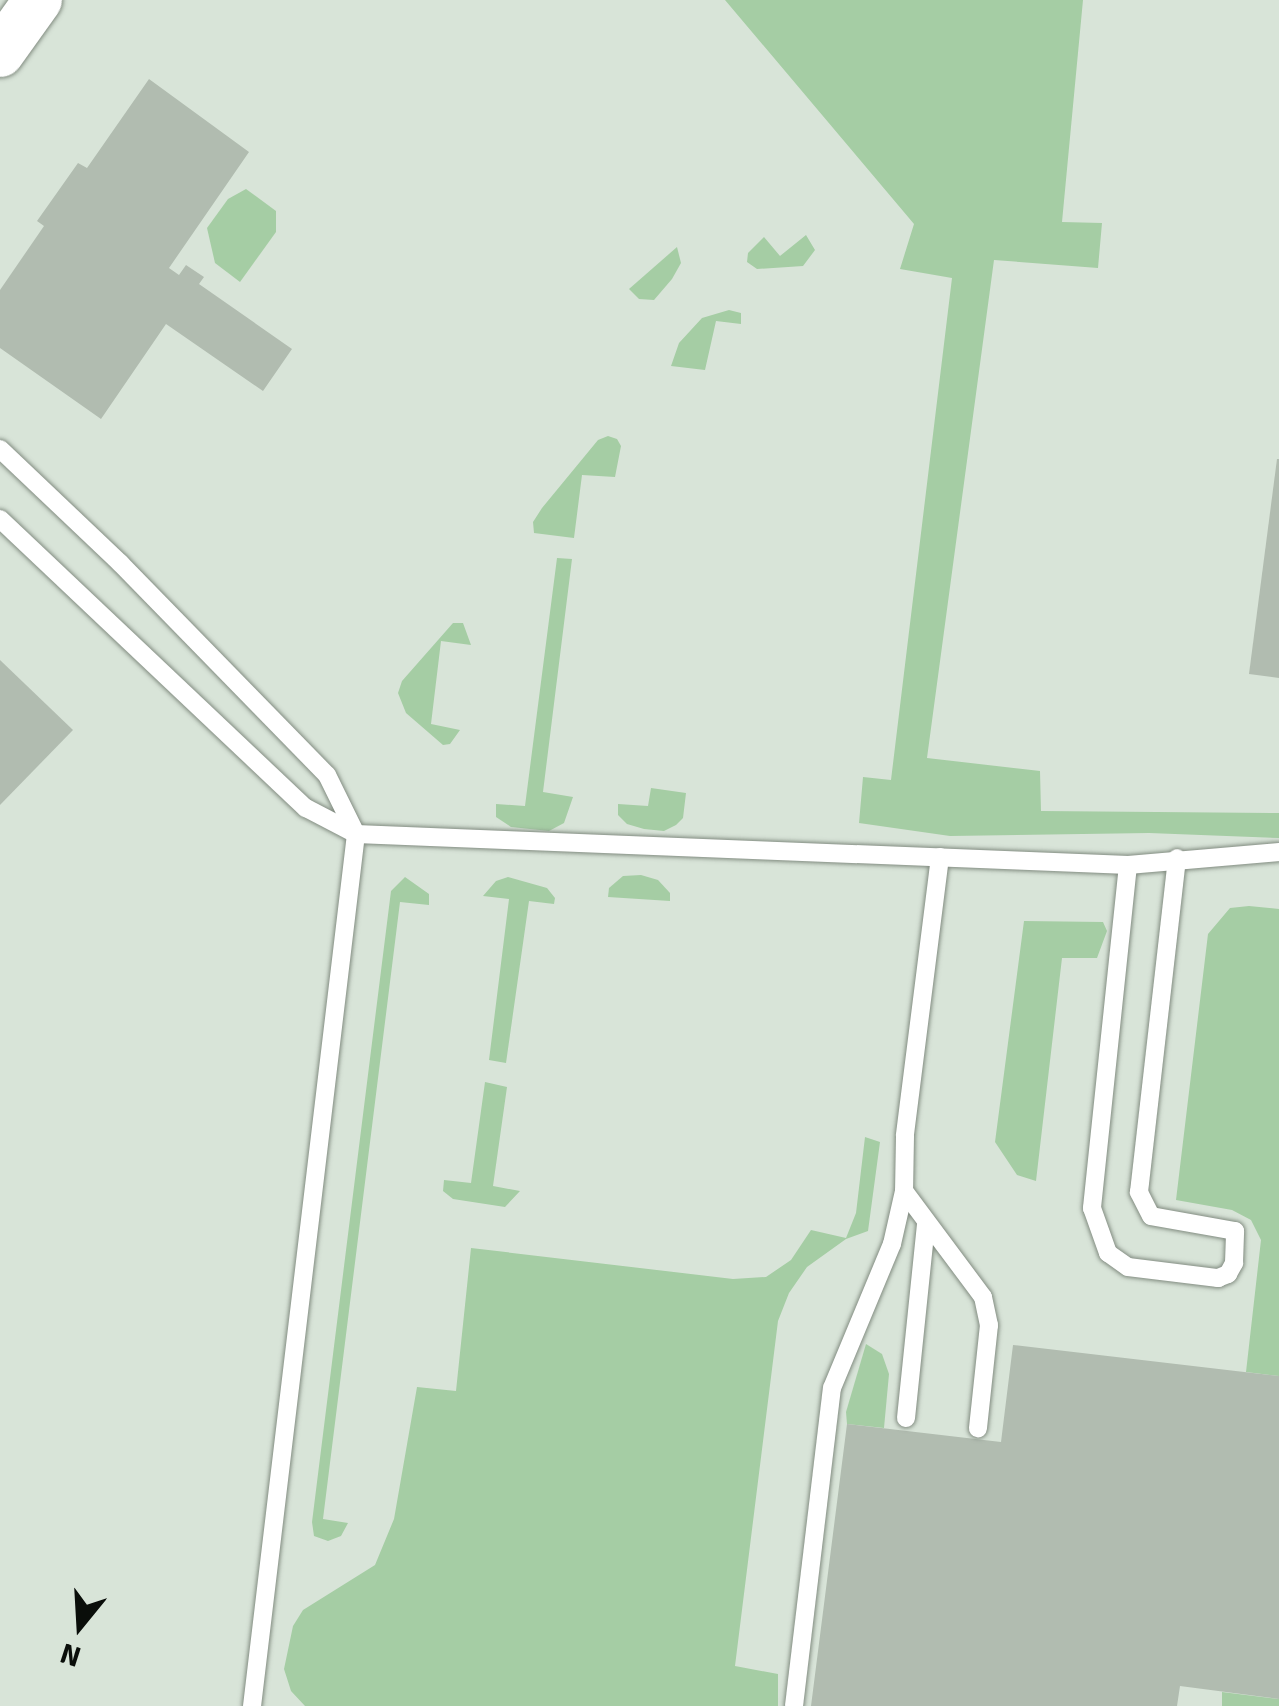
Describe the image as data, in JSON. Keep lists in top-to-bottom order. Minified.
{"north":"bottom"}
